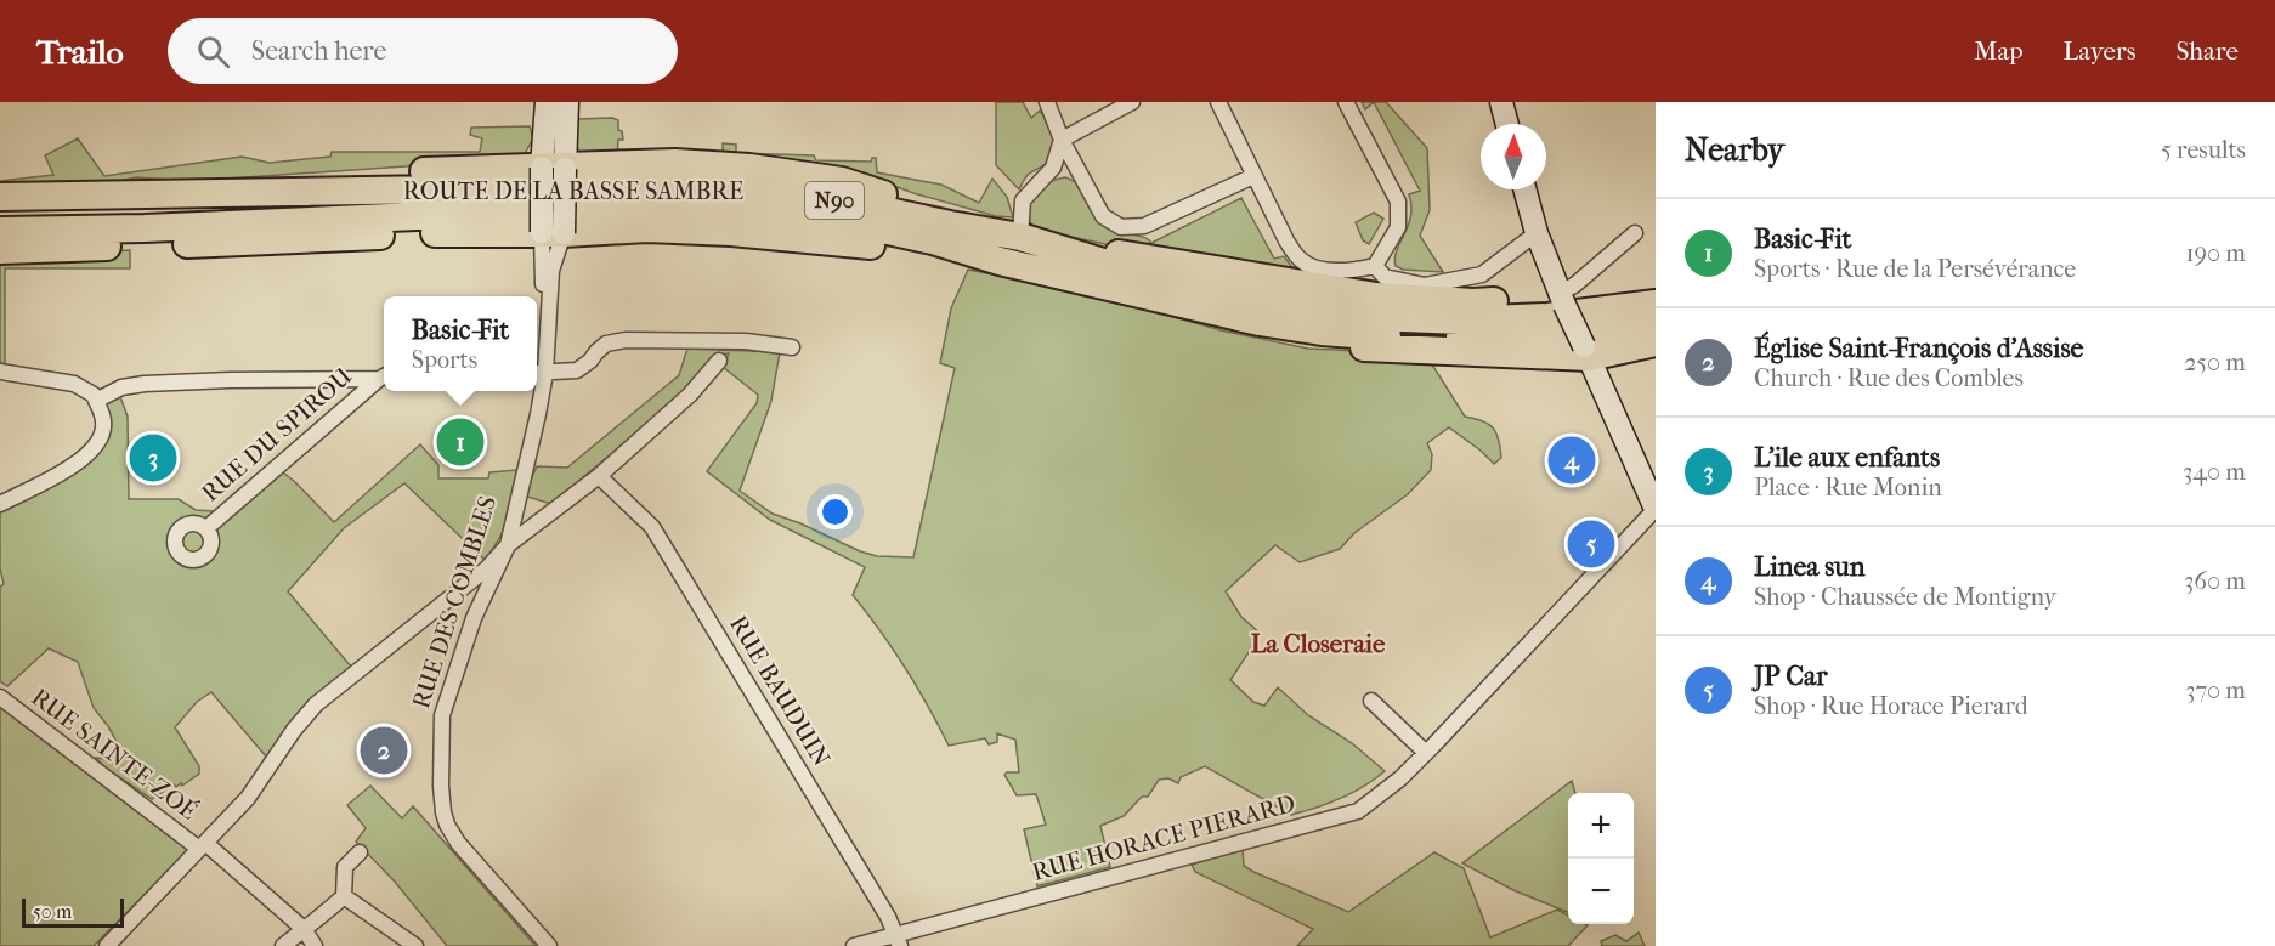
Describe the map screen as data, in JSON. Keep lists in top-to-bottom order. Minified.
{"streets":{"highway":["ROUTE DE LA BASSE SAMBRE","N90"],"street":["RUE DU SPIROU","RUE DES COMBLES","RUE BAUDUIN","RUE SAINTE-ZOÉ","RUE HORACE PIERARD"]},"crossings":[["RUE BAUDUIN","RUE HORACE PIERARD"]],"districts":["La Closeraie"],"scale_bar":"50 m","north":"top","page":{"header":"Trailo","search":"Search here","nav":["Map","Layers","Share"],"heading":["Nearby","5 results"],"list":[{"mark":"1","name":"Basic-Fit","note":"Sports · Rue de la Persévérance","value":"190 m"},{"mark":"2","name":"Église Saint-François d'Assise","note":"Church · Rue des Combles","value":"250 m"},{"mark":"3","name":"L'ile aux enfants","note":"Place · Rue Monin","value":"340 m"},{"mark":"4","name":"Linea sun","note":"Shop · Chaussée de Montigny","value":"360 m"},{"mark":"5","name":"JP Car","note":"Shop · Rue Horace Pierard","value":"370 m"}],"popup":["Basic-Fit","Sports"],"pins":["1","3","4","5","2"],"map_buttons":["+","−"],"scale":"50 m"}}
